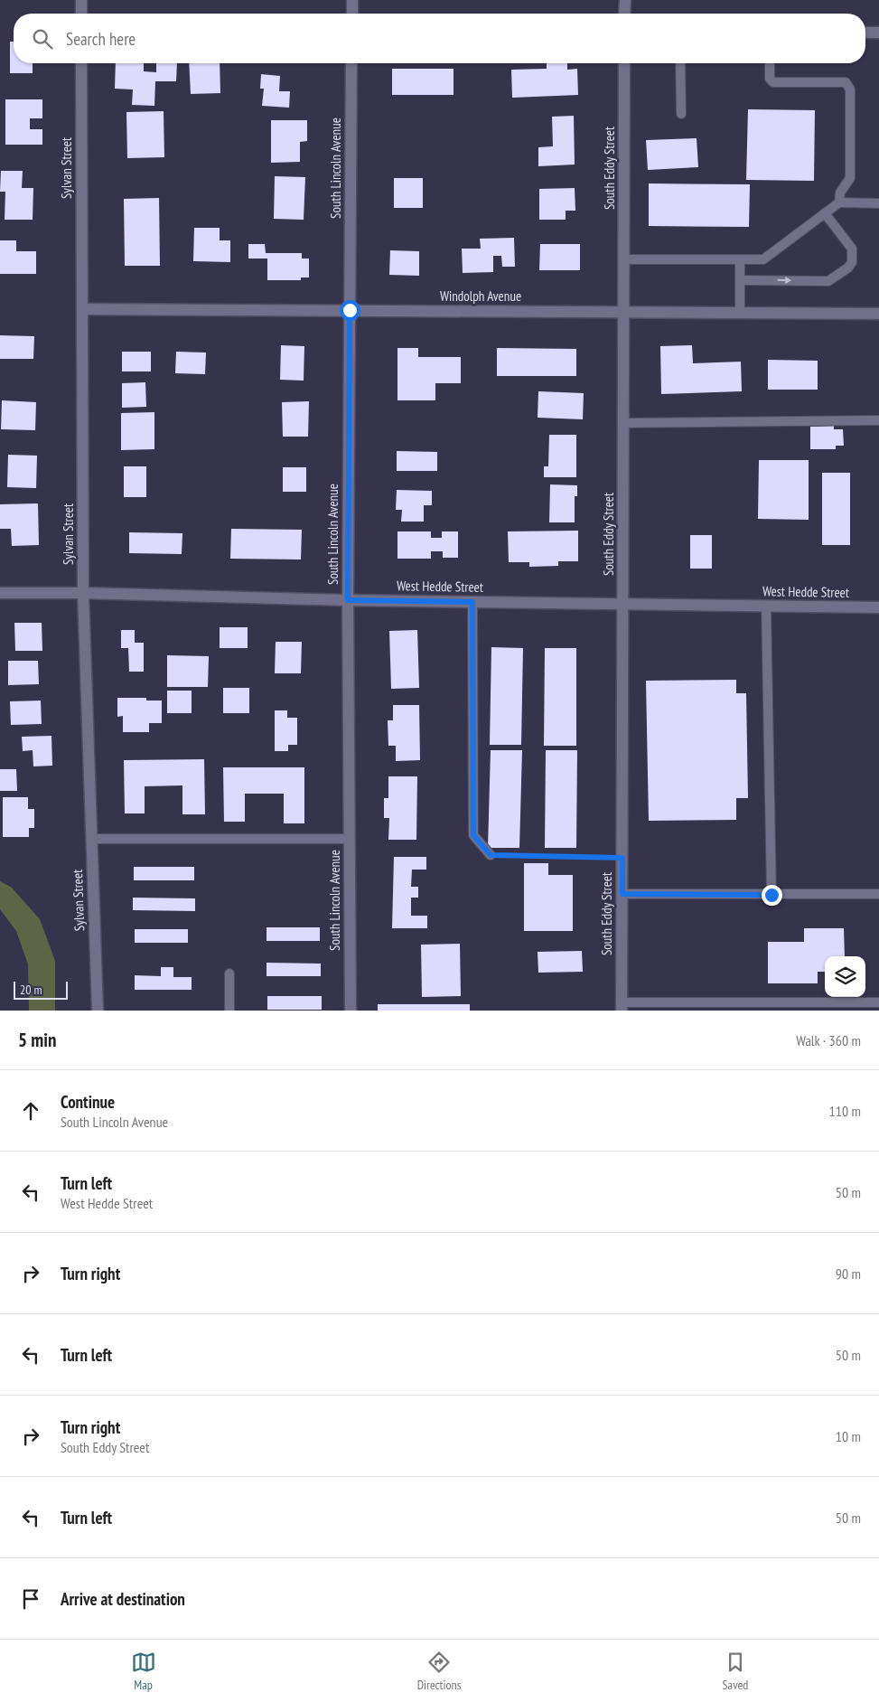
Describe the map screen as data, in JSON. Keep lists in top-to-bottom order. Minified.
{"streets":{"street":["Sylvan Street","South Lincoln Avenue","South Eddy Street","Windolph Avenue","West Hedde Street"]},"crossings":[["Sylvan Street","Windolph Avenue"],["Sylvan Street","West Hedde Street"],["South Lincoln Avenue","Windolph Avenue"],["South Lincoln Avenue","West Hedde Street"],["South Eddy Street","Windolph Avenue"],["South Eddy Street","West Hedde Street"]],"scale_bar":"20 m","page":{"search":"Search here","scale":"20 m","heading":["5 min","Walk · 360 m"],"list":[["Continue","South Lincoln Avenue","110 m"],["Turn left","West Hedde Street","50 m"],["Turn right","90 m"],["Turn left","50 m"],["Turn right","South Eddy Street","10 m"],["Turn left","50 m"],"Arrive at destination"],"nav":["Map","Directions","Saved"]}}
